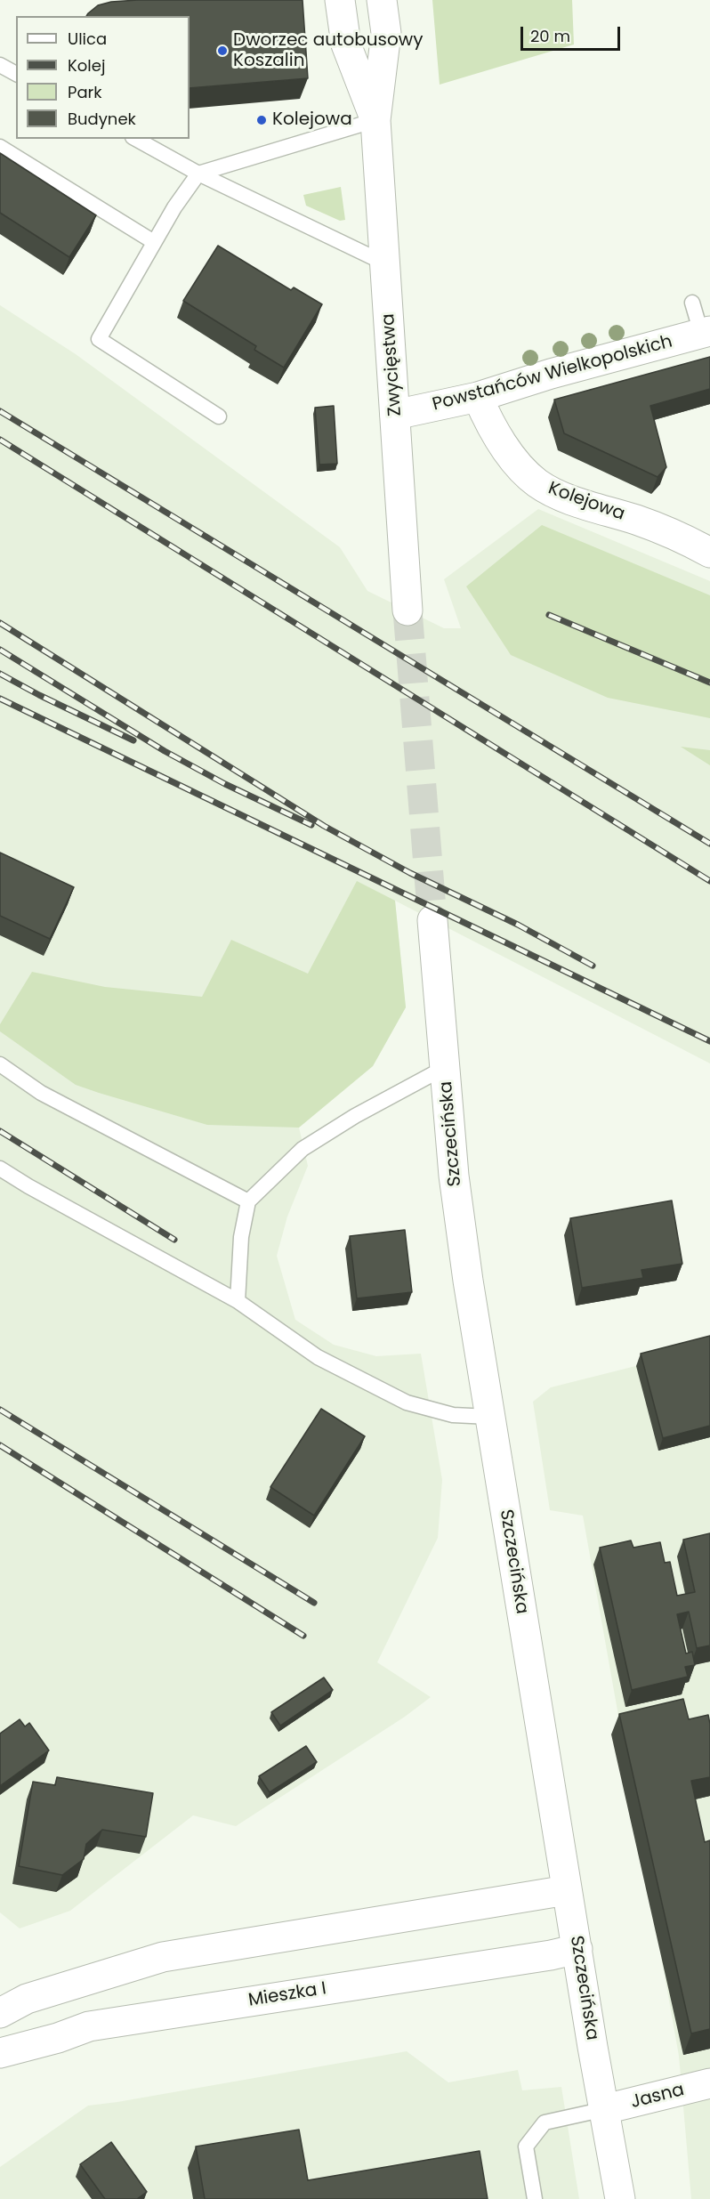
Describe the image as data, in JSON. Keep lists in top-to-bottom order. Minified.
{"streets":{"street":["Zwycięstwa","Powstańców Wielkopolskich","Kolejowa","Szczecińska","Mieszka I","Jasna"]},"crossings":[["Zwycięstwa","Powstańców Wielkopolskich"],["Powstańców Wielkopolskich","Kolejowa"],["Szczecińska","Mieszka I"],["Szczecińska","Jasna"]],"places":["Dworzec autobusowy Koszalin","Kolejowa"],"legend":["Ulica","Kolej","Park","Budynek"],"scale_bar":"20 m"}
